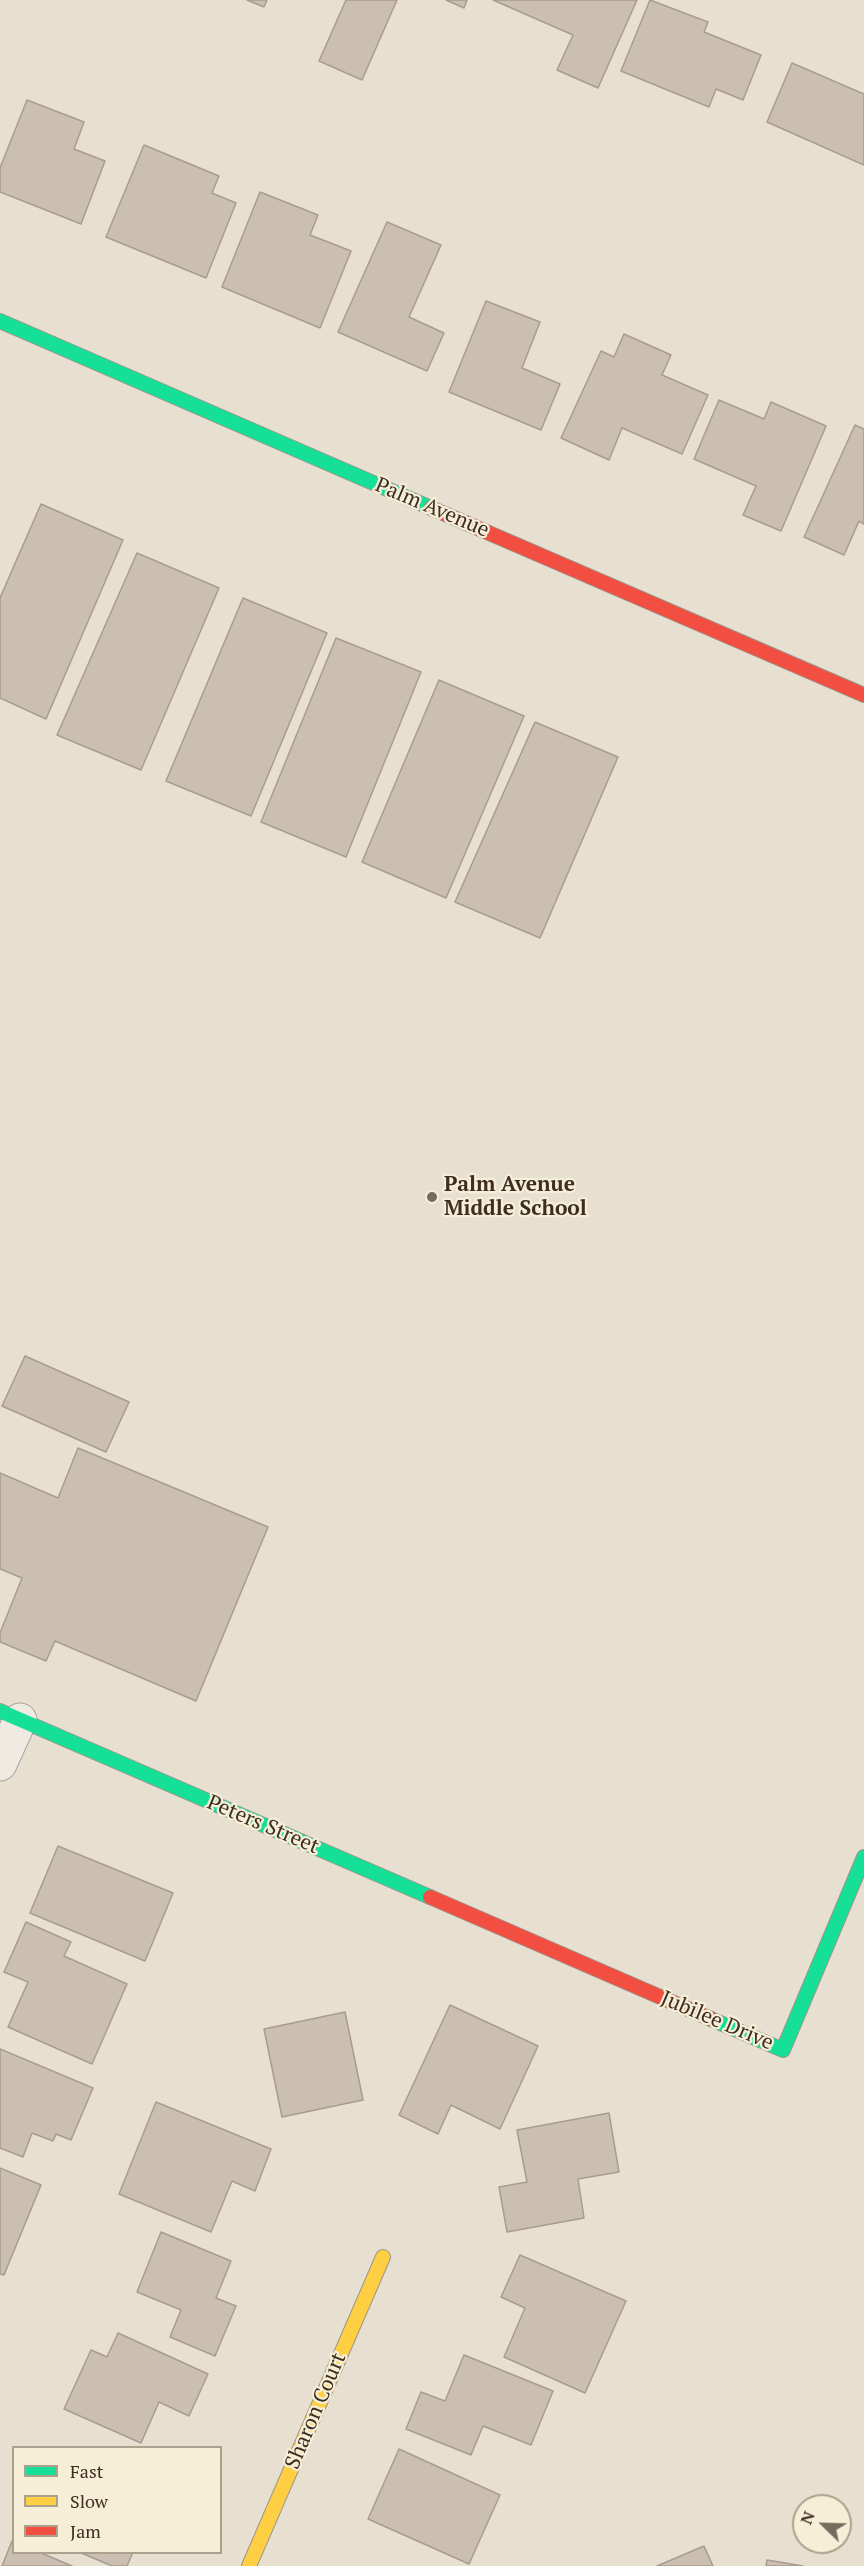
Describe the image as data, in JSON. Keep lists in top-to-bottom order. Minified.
{"streets":{"street":["Palm Avenue","Peters Street","Jubilee Drive","Sharon Court"]},"crossings":[["Peters Street","Jubilee Drive"]],"places":["Palm Avenue Middle School"],"legend":["Fast","Slow","Jam"],"north":"top left"}
